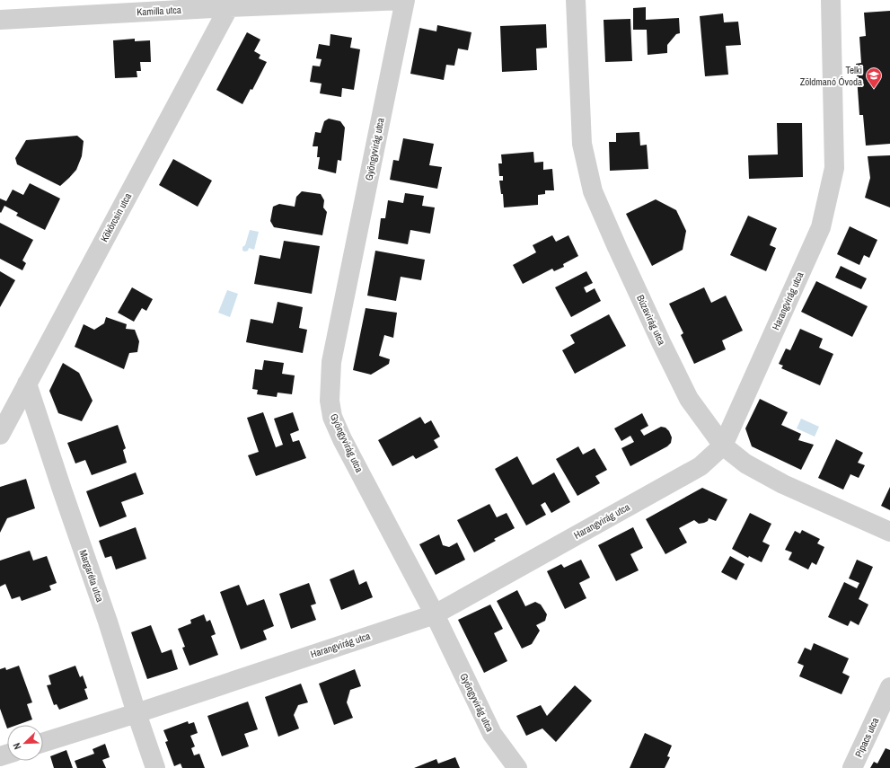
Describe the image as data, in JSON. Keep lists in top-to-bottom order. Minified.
{"streets":{"street":["Kamilla utca","Gyöngyvirág utca","Kökörcsin utca","Harangvirág utca","Búzavirág utca","Margaréta utca","Pipacs utca"]},"crossings":[["Kamilla utca","Gyöngyvirág utca"],["Kamilla utca","Kökörcsin utca"],["Gyöngyvirág utca","Harangvirág utca"],["Kökörcsin utca","Margaréta utca"],["Harangvirág utca","Búzavirág utca"],["Harangvirág utca","Margaréta utca"]],"places":{"school or university":["Telki Zöldmanó Óvoda"]},"north":"bottom left"}
